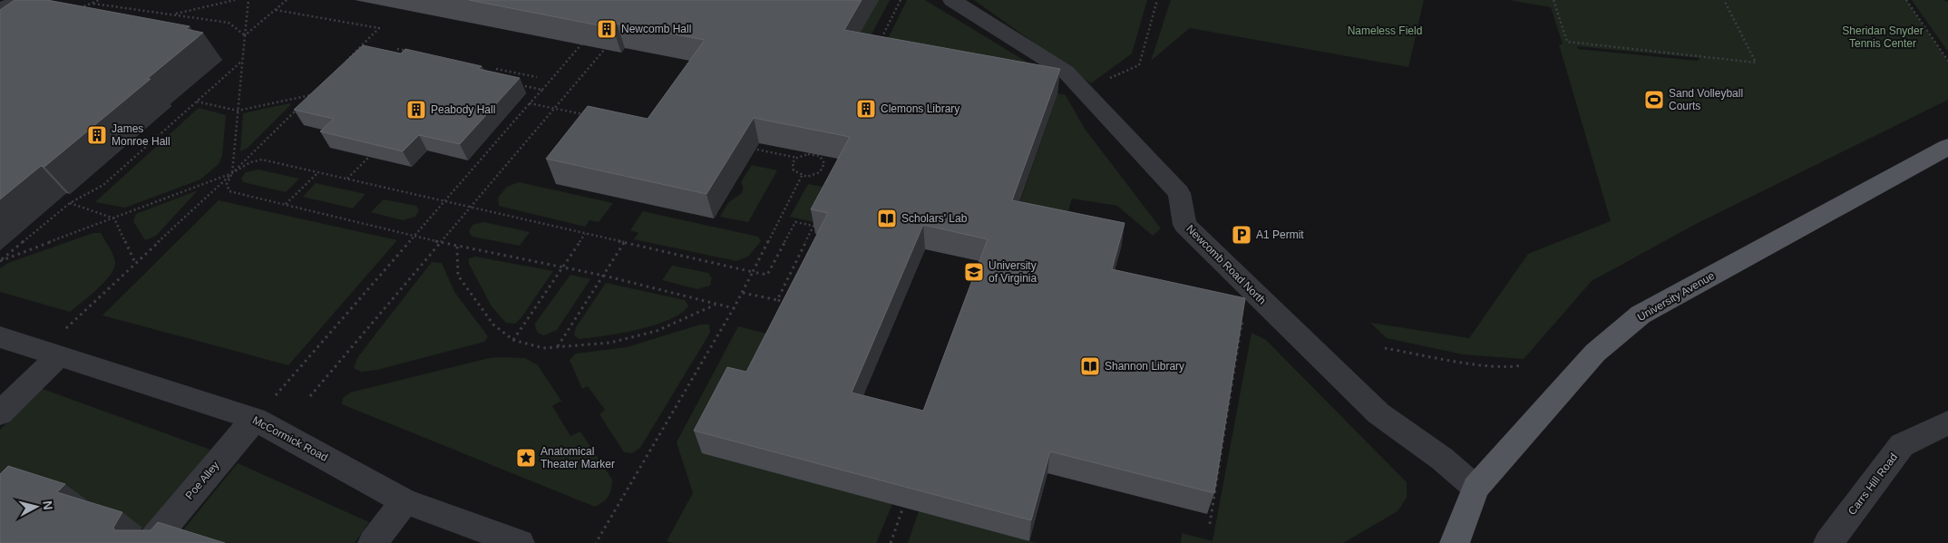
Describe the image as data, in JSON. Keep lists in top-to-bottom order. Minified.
{"streets":{"main road":["University Avenue"],"street":["Newcomb Road North","McCormick Road","Poe Alley","Carrs Hill Road"]},"crossings":[["Newcomb Road North","University Avenue"],["McCormick Road","Poe Alley"]],"parks":["Nameless Field","Sheridan Snyder Tennis Center"],"places":{"building":["Newcomb Hall","Clemons Library","Peabody Hall","James Monroe Hall"],"sports":["Sand Volleyball Courts"],"library":["Scholars' Lab","Shannon Library"],"parking":["A1 Permit"],"school or university":["University of Virginia"],"place":["Anatomical Theater Marker"]},"north":"right"}
